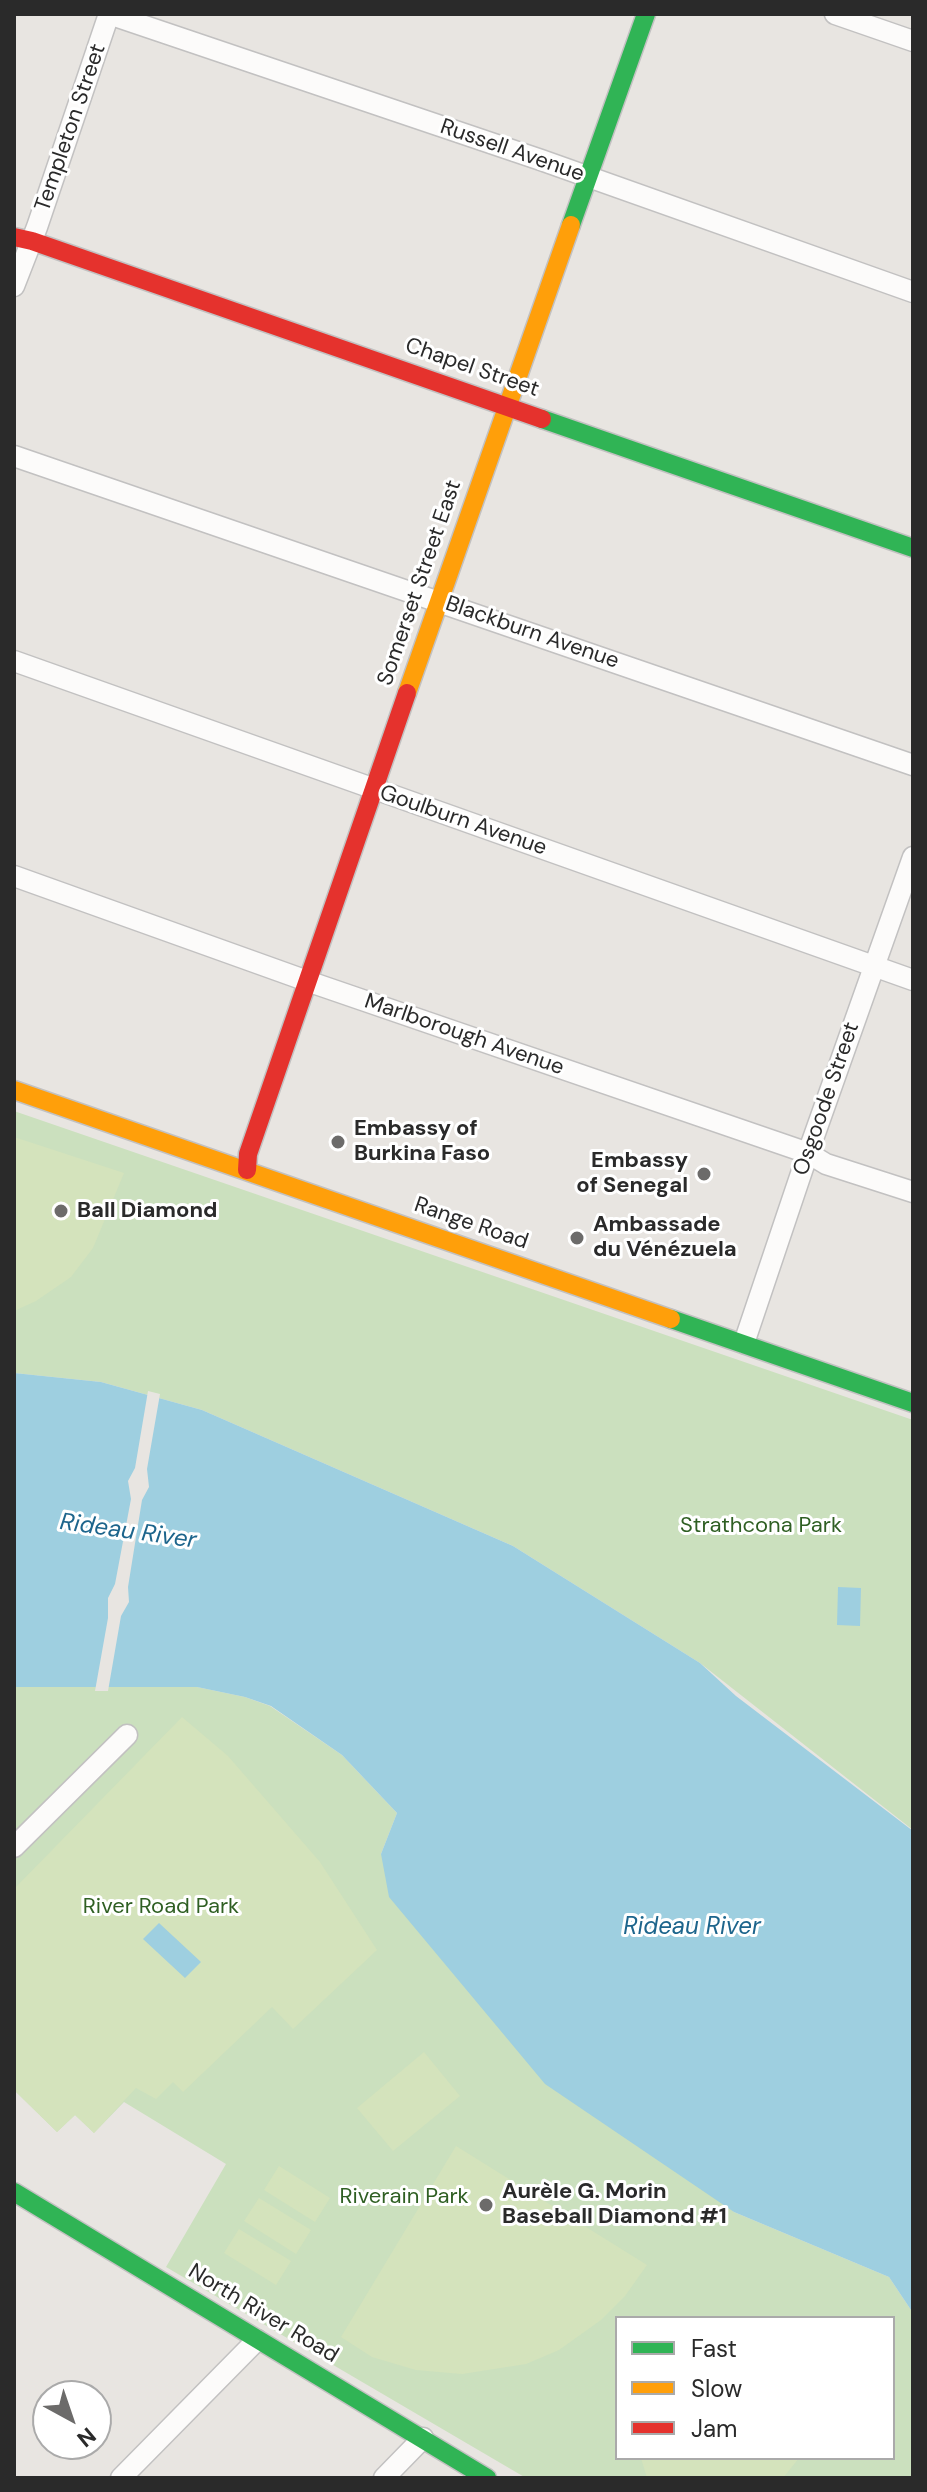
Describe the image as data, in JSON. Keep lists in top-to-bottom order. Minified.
{"streets":{"street":["Templeton Street","Russell Avenue","Chapel Street","Somerset Street East","Blackburn Avenue","Goulburn Avenue","Marlborough Avenue","Osgoode Street","Range Road","North River Road"]},"crossings":[["Templeton Street","Russell Avenue"],["Templeton Street","Chapel Street"],["Russell Avenue","Somerset Street East"],["Chapel Street","Somerset Street East"],["Somerset Street East","Blackburn Avenue"],["Somerset Street East","Goulburn Avenue"],["Somerset Street East","Marlborough Avenue"],["Somerset Street East","Range Road"],["Goulburn Avenue","Osgoode Street"],["Marlborough Avenue","Osgoode Street"],["Osgoode Street","Range Road"]],"water":["Rideau River"],"parks":["Strathcona Park","River Road Park","Riverain Park"],"places":["Embassy of Burkina Faso","Embassy of Senegal","Ball Diamond","Ambassade du Vénézuela","Aurèle G. Morin Baseball Diamond #1"],"legend":["Fast","Slow","Jam"],"north":"bottom right"}
